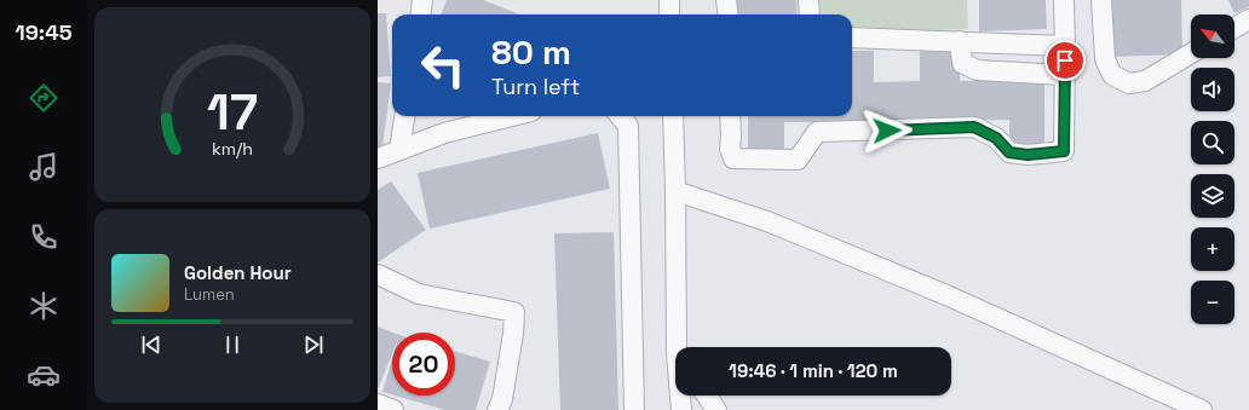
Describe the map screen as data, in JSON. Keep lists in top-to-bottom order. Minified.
{"north":"top left","page":{"tabs":"19:45","map_buttons":["+","−"],"turn":["80 m","Turn left"],"song":["Golden Hour","Lumen"],"limit":"20","trip":"19:46 · 1 min · 120 m","gauge":["17","km/h"]}}
